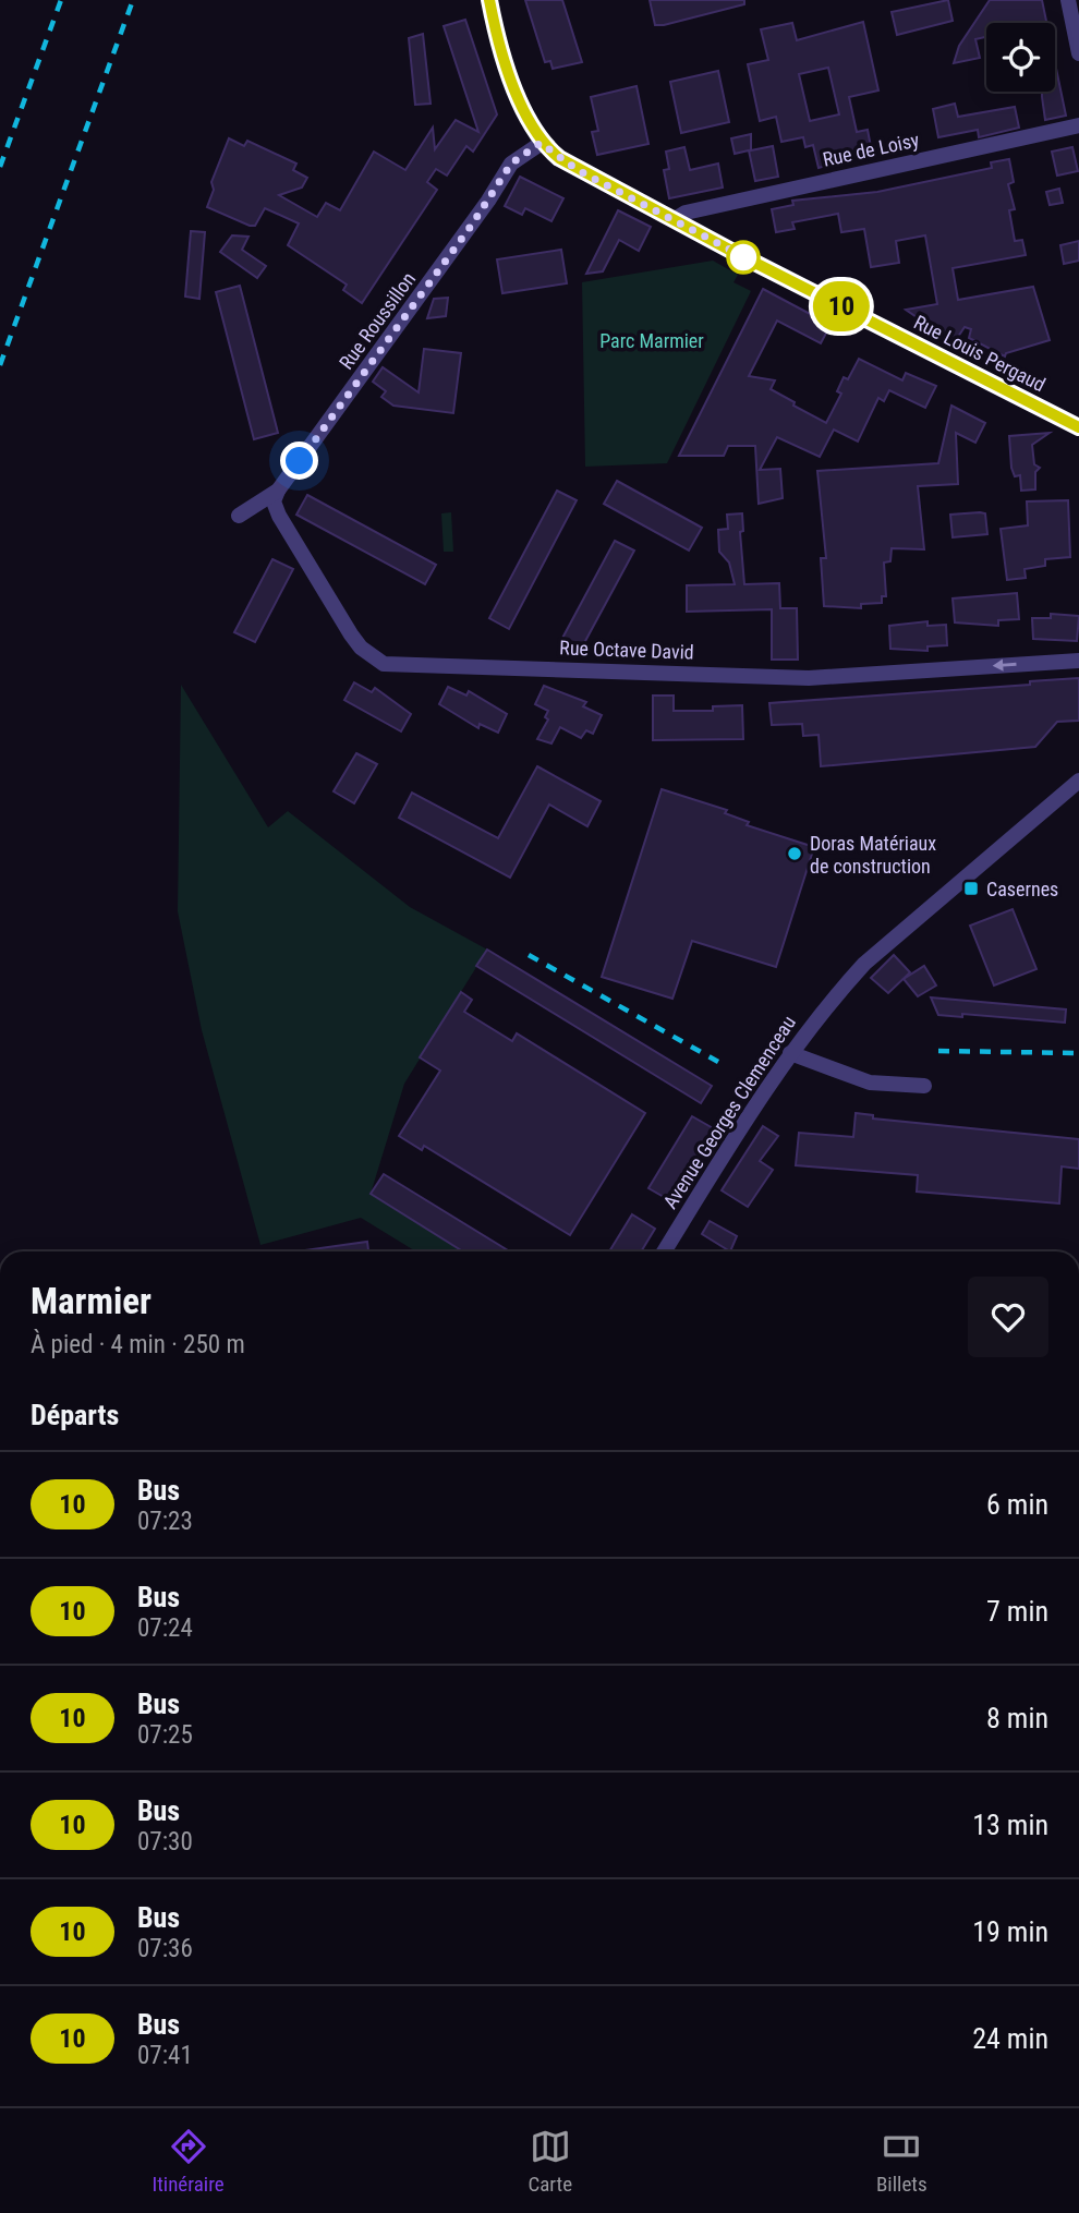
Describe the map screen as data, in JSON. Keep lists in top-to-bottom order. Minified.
{"streets":{"street":["Rue de Loisy","Rue Roussillon","Rue Louis Pergaud","Rue Octave David","Avenue Georges Clemenceau"]},"crossings":[["Rue de Loisy","Rue Louis Pergaud"],["Rue Roussillon","Rue Louis Pergaud"],["Rue Roussillon","Rue Octave David"]],"one_way":["Rue Octave David"],"parks":["Parc Marmier"],"places":{"other":["Doras Matériaux de construction"],"transit":["Casernes"]},"lines":["bus line 10"],"page":{"on_map":"10","heading":[["Marmier","À pied · 4 min · 250 m"],"Départs"],"list":[{"mark":"10","name":"Bus","note":"07:23","value":"6 min"},{"mark":"10","name":"Bus","note":"07:24","value":"7 min"},{"mark":"10","name":"Bus","note":"07:25","value":"8 min"},{"mark":"10","name":"Bus","note":"07:30","value":"13 min"},{"mark":"10","name":"Bus","note":"07:36","value":"19 min"},{"mark":"10","name":"Bus","note":"07:41","value":"24 min"}],"tabs":["Itinéraire","Carte","Billets"]}}
